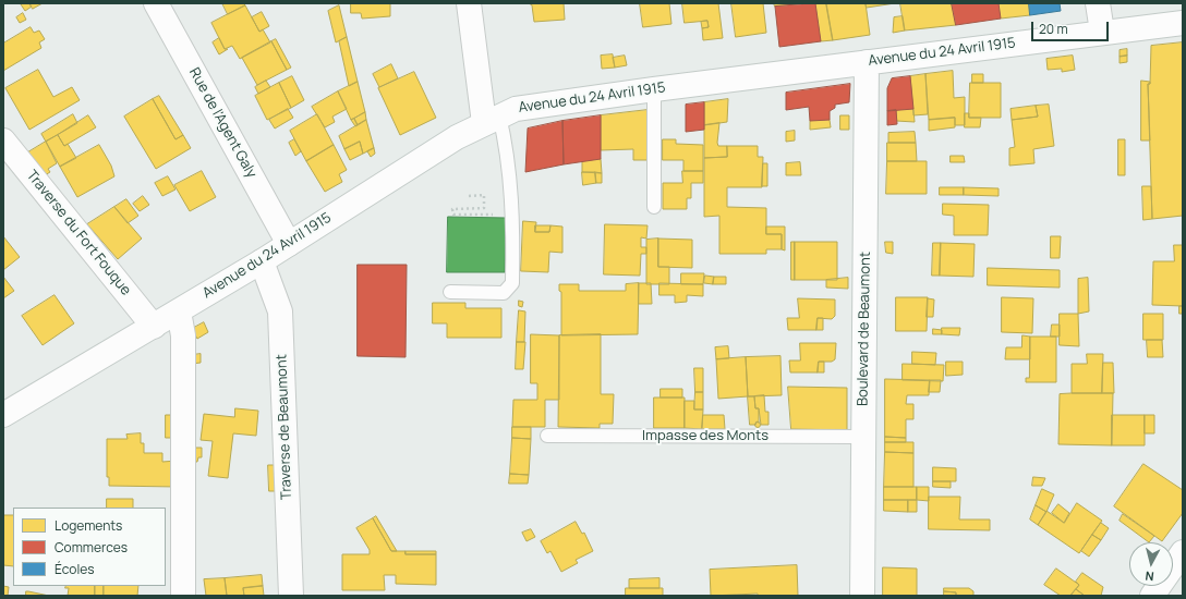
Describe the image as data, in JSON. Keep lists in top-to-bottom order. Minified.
{"streets":{"street":["Avenue du 24 Avril 1915","Rue de l'Agent Galy","Traverse du Fort Fouque","Boulevard de Beaumont","Traverse de Beaumont"],"lane":["Impasse des Monts"]},"crossings":[["Avenue du 24 Avril 1915","Rue de l'Agent Galy"],["Avenue du 24 Avril 1915","Traverse du Fort Fouque"],["Avenue du 24 Avril 1915","Boulevard de Beaumont"],["Avenue du 24 Avril 1915","Traverse de Beaumont"],["Boulevard de Beaumont","Impasse des Monts"]],"legend":["Logements","Commerces","Écoles"],"scale_bar":"20 m","north":"bottom"}
